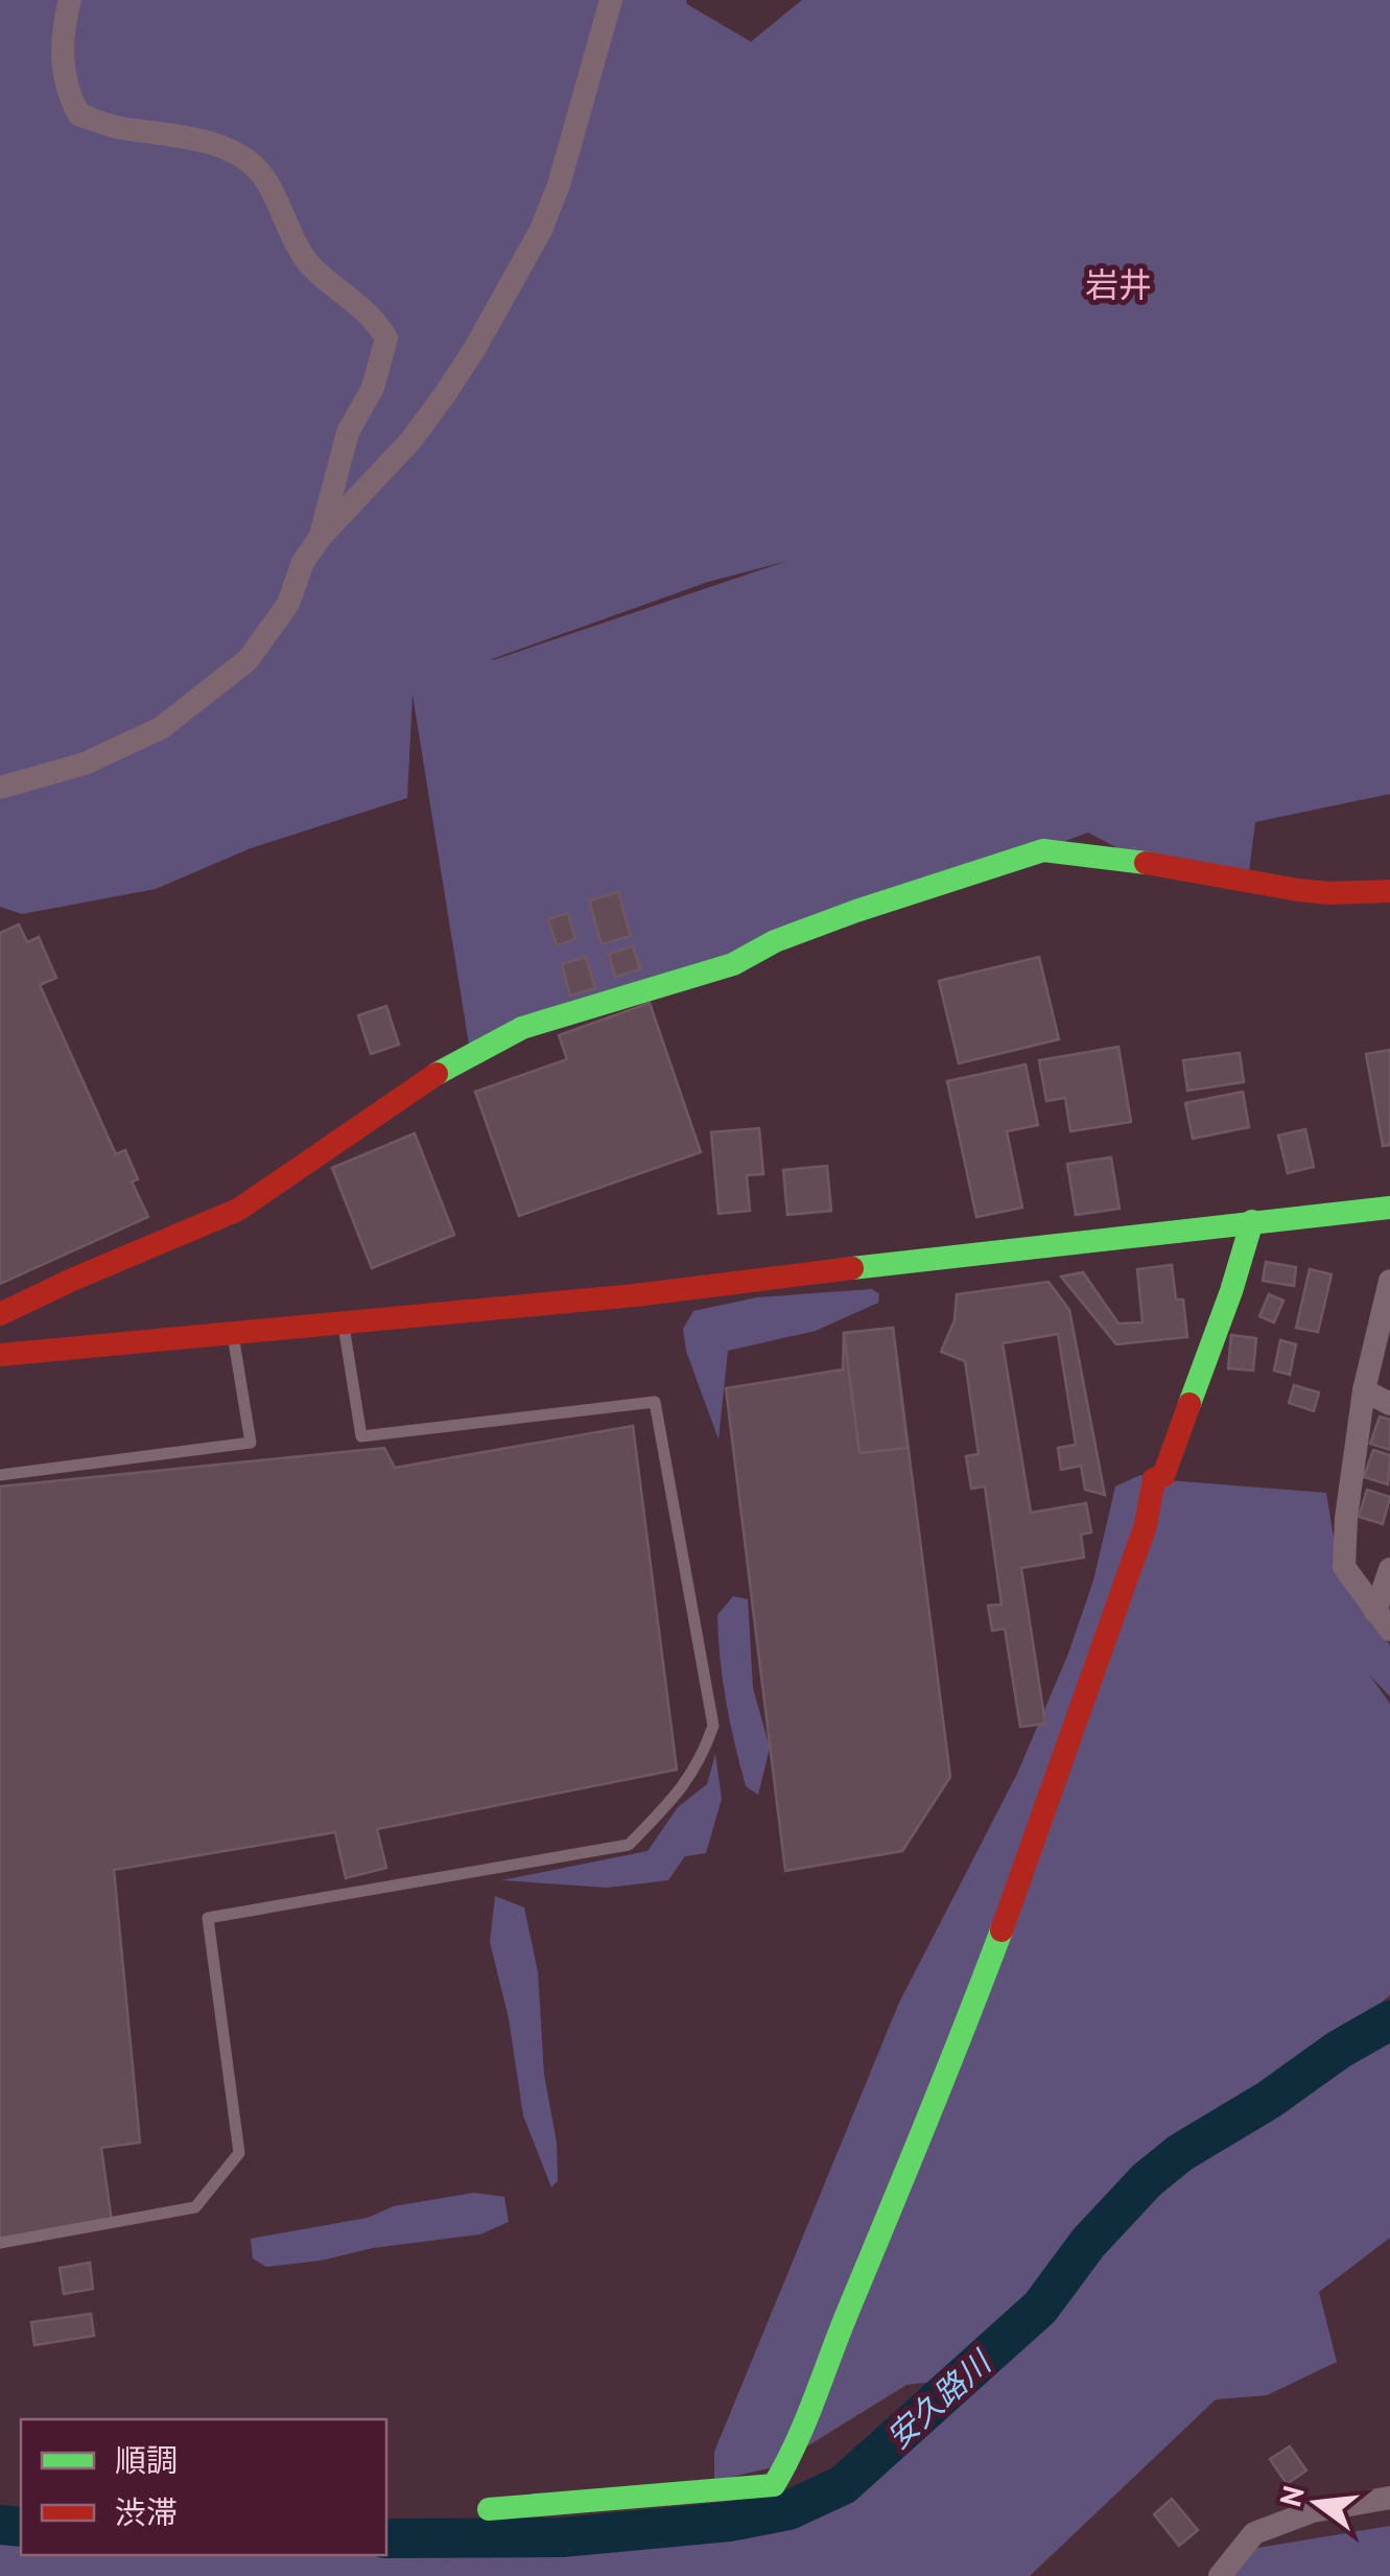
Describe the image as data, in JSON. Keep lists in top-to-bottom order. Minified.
{"districts":["岩井"],"water":["安久路川"],"legend":["順調","渋滞"],"north":"left"}
